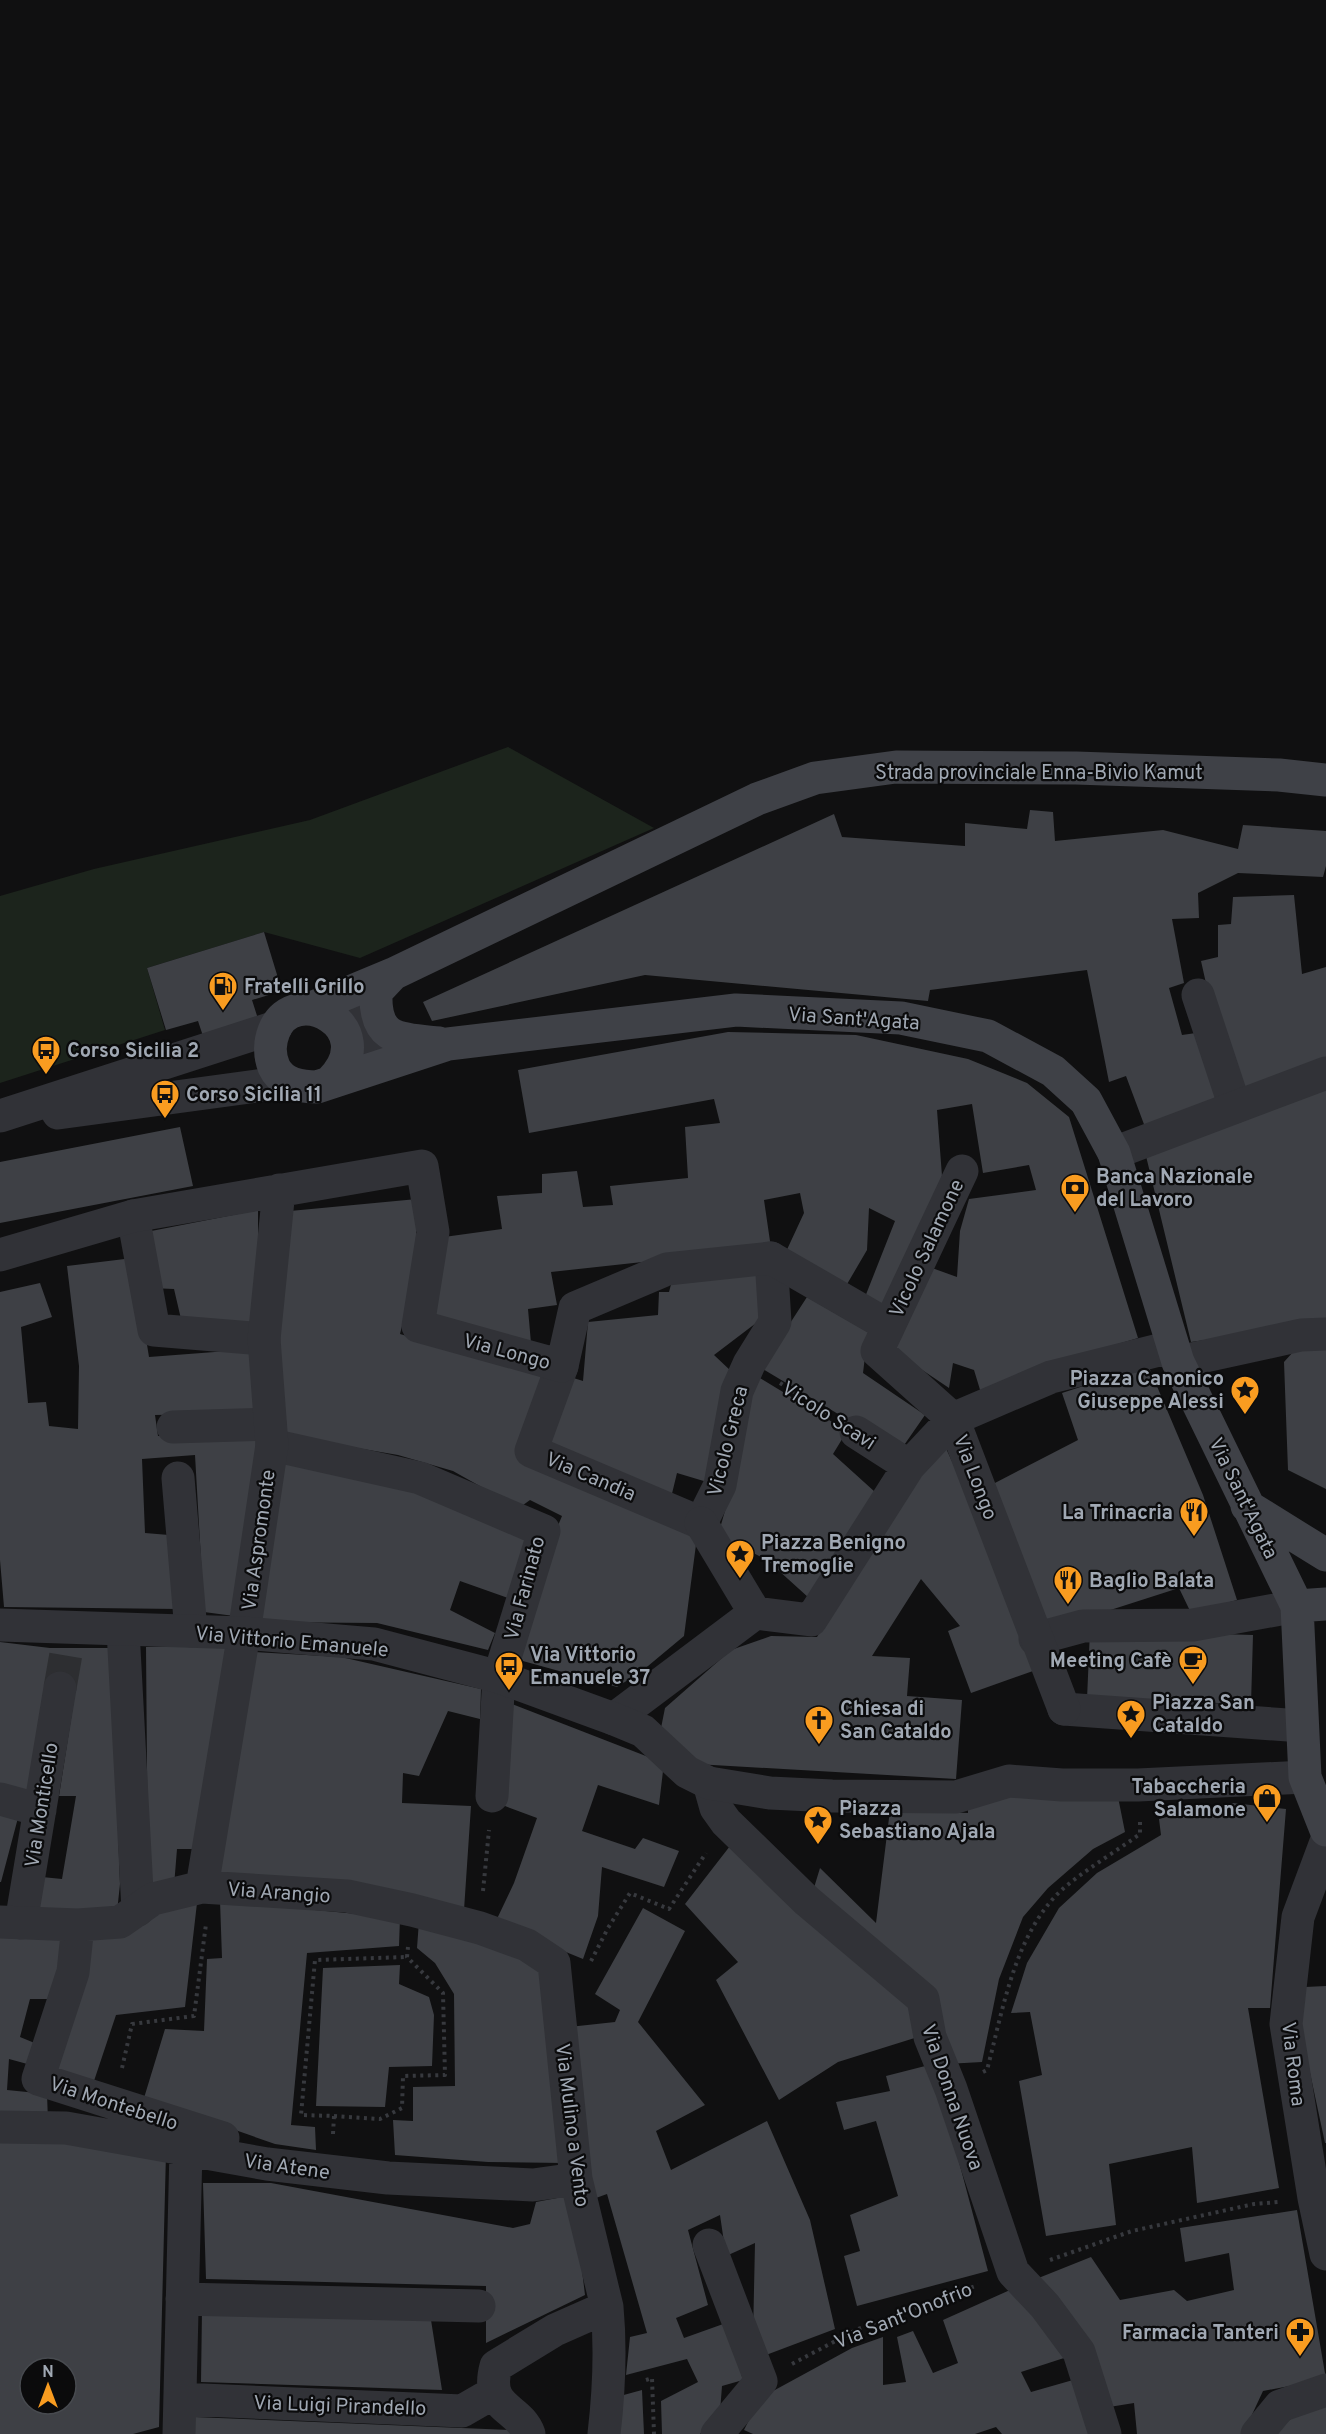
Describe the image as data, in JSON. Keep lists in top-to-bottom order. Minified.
{"streets":{"main road":["Strada provinciale Enna-Bivio Kamut","Via Sant'Agata"],"street":["Vicolo Salamone","Via Longo","Vicolo Scavi","Vicolo Greca","Via Candia","Via Aspromonte","Via Farinato","Via Vittorio Emanuele","Via Monticello","Via Arangio","Via Roma","Via Donna Nuova","Via Montebello","Via Mulino a Vento","Via Atene","Via Luigi Pirandello"],"path":["Via Sant'Onofrio"]},"crossings":[["Vicolo Salamone","Via Longo"],["Via Longo","Vicolo Greca"],["Via Longo","Via Candia"],["Via Longo","Via Aspromonte"],["Vicolo Scavi","Vicolo Greca"],["Vicolo Greca","Via Candia"],["Via Aspromonte","Via Farinato"],["Via Aspromonte","Via Vittorio Emanuele"],["Via Aspromonte","Via Arangio"],["Via Farinato","Via Vittorio Emanuele"],["Via Vittorio Emanuele","Via Donna Nuova"],["Via Monticello","Via Arangio"],["Via Arangio","Via Montebello"],["Via Arangio","Via Mulino a Vento"],["Via Roma","Via Sant'Onofrio"],["Via Donna Nuova","Via Sant'Onofrio"],["Via Montebello","Via Atene"],["Via Mulino a Vento","Via Atene"]],"places":{"fuel station":["Fratelli Grillo"],"bus stop":["Corso Sicilia 2","Corso Sicilia 11","Via Vittorio Emanuele 37"],"bank":["Banca Nazionale del Lavoro"],"place":["Piazza Canonico Giuseppe Alessi","Piazza Benigno Tremoglie","Piazza San Cataldo","Piazza Sebastiano Ajala"],"restaurant":["La Trinacria","Baglio Balata"],"cafe":["Meeting Cafè"],"church":["Chiesa di San Cataldo"],"shop":["Tabaccheria Salamone"],"pharmacy":["Farmacia Tanteri"]},"north":"top"}
